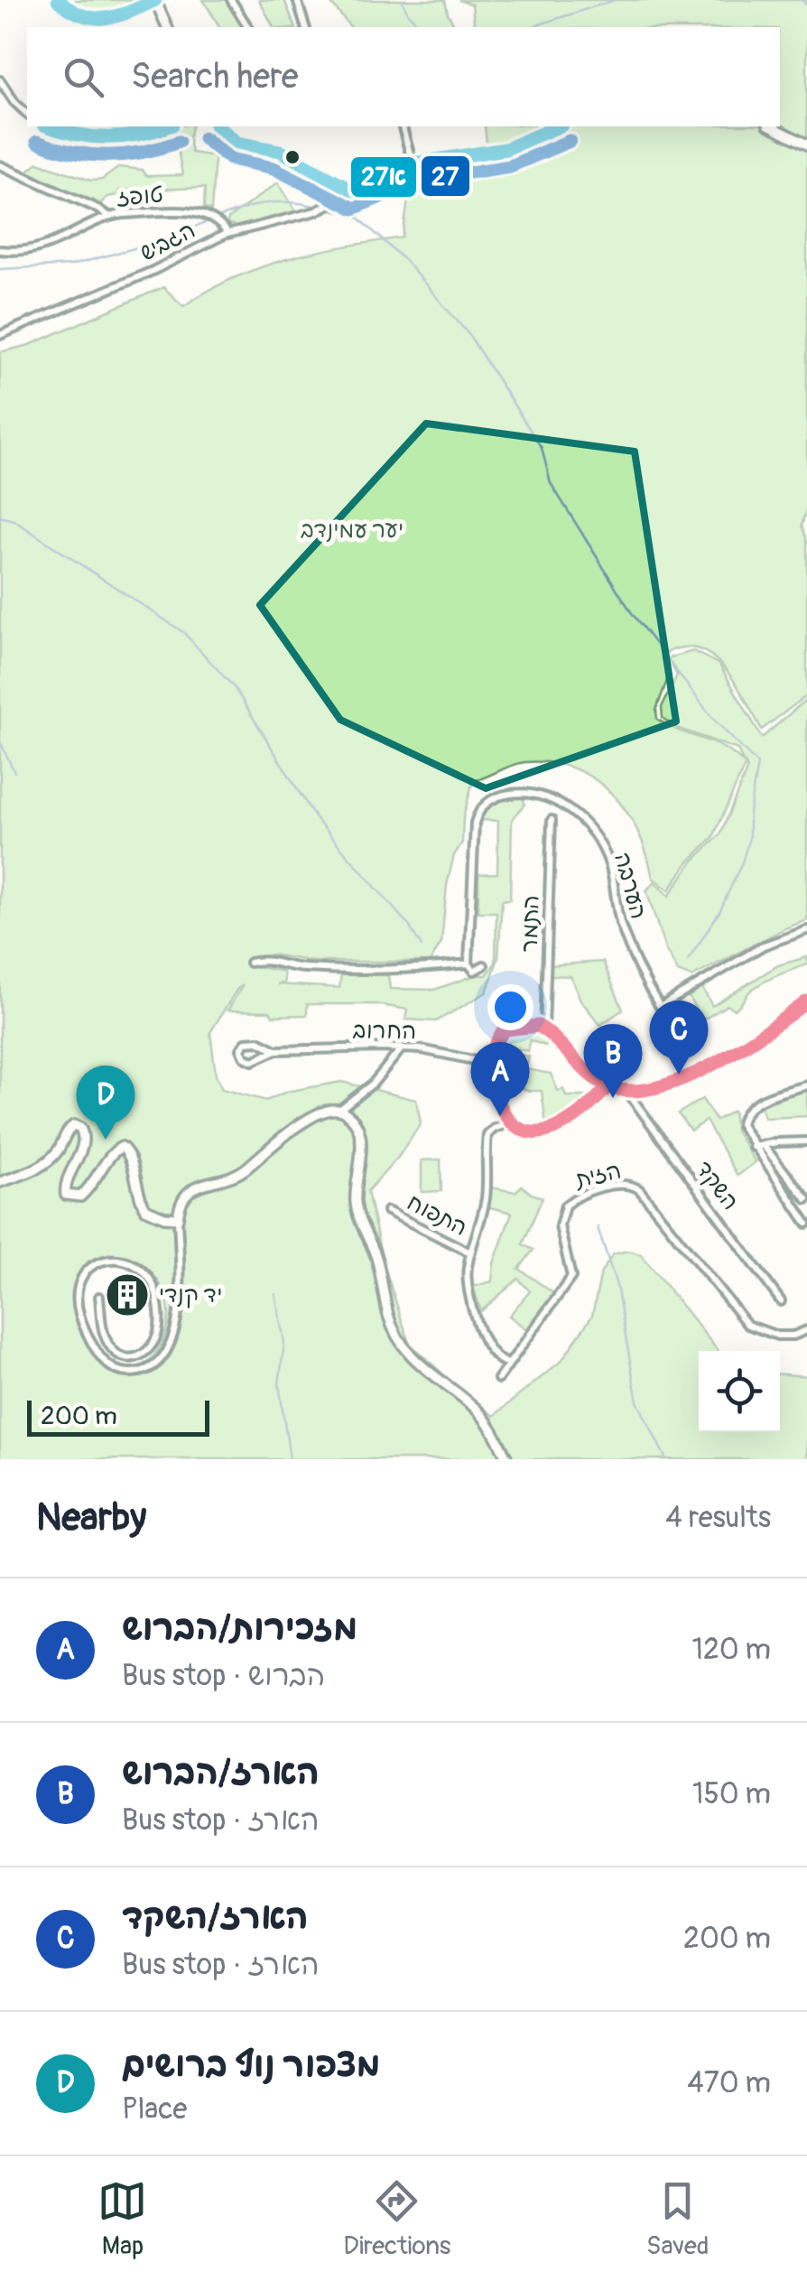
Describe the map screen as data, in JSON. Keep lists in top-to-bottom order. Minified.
{"streets":{"street":["טופז","הגביש","הערבה","התמר","החרוב","הזית","השקד","התפוח"]},"crossings":[["טופז","הגביש"],["התמר","החרוב"]],"parks":["יער עמינדב"],"places":{"building":["יד קנדי"]},"lines":["transit line 27א","transit line 27","transit line 150"],"scale_bar":"200 m","page":{"search":"Search here","pins":["C","B","A","D"],"scale":"200 m","heading":["Nearby","4 results"],"list":[{"mark":"A","name":"מזכירות/הברוש","note":"Bus stop · הברוש","value":"120 m"},{"mark":"B","name":"הארז/הברוש","note":"Bus stop · הארז","value":"150 m"},{"mark":"C","name":"הארז/השקד","note":"Bus stop · הארז","value":"200 m"},{"mark":"D","name":"מצפור נוף ברושים","note":"Place","value":"470 m"}],"nav":["Map","Directions","Saved"]}}
